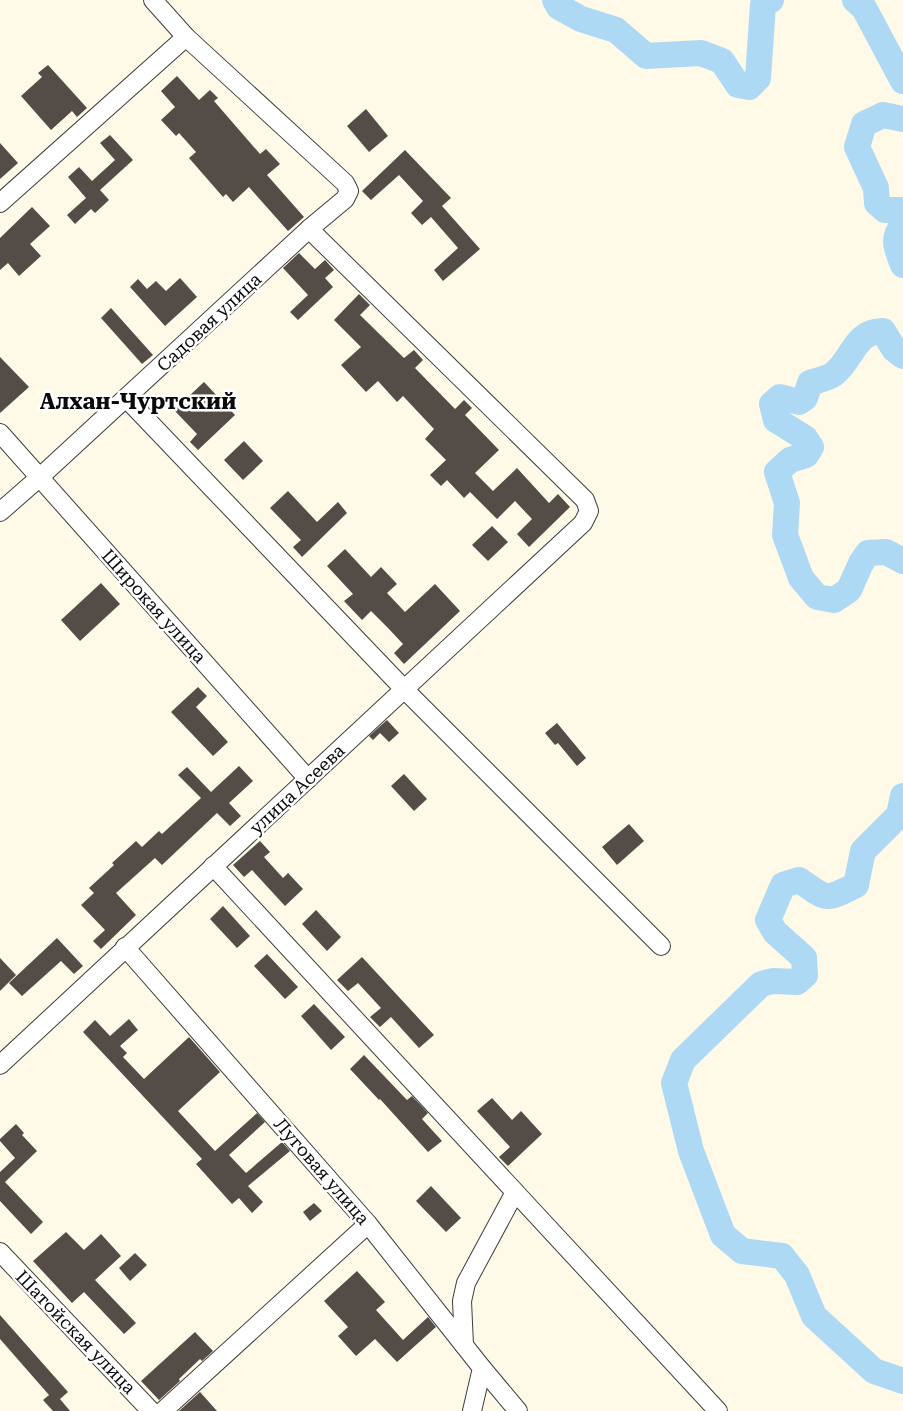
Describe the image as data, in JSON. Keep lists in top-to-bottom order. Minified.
{"streets":{"street":["Садовая улица","Широкая улица","улица Асеева","Луговая улица","Шатойская улица"]},"crossings":[["Садовая улица","Широкая улица"],["Садовая улица","улица Асеева"],["Широкая улица","улица Асеева"],["улица Асеева","Луговая улица"]],"districts":["Алхан-Чуртский"]}
